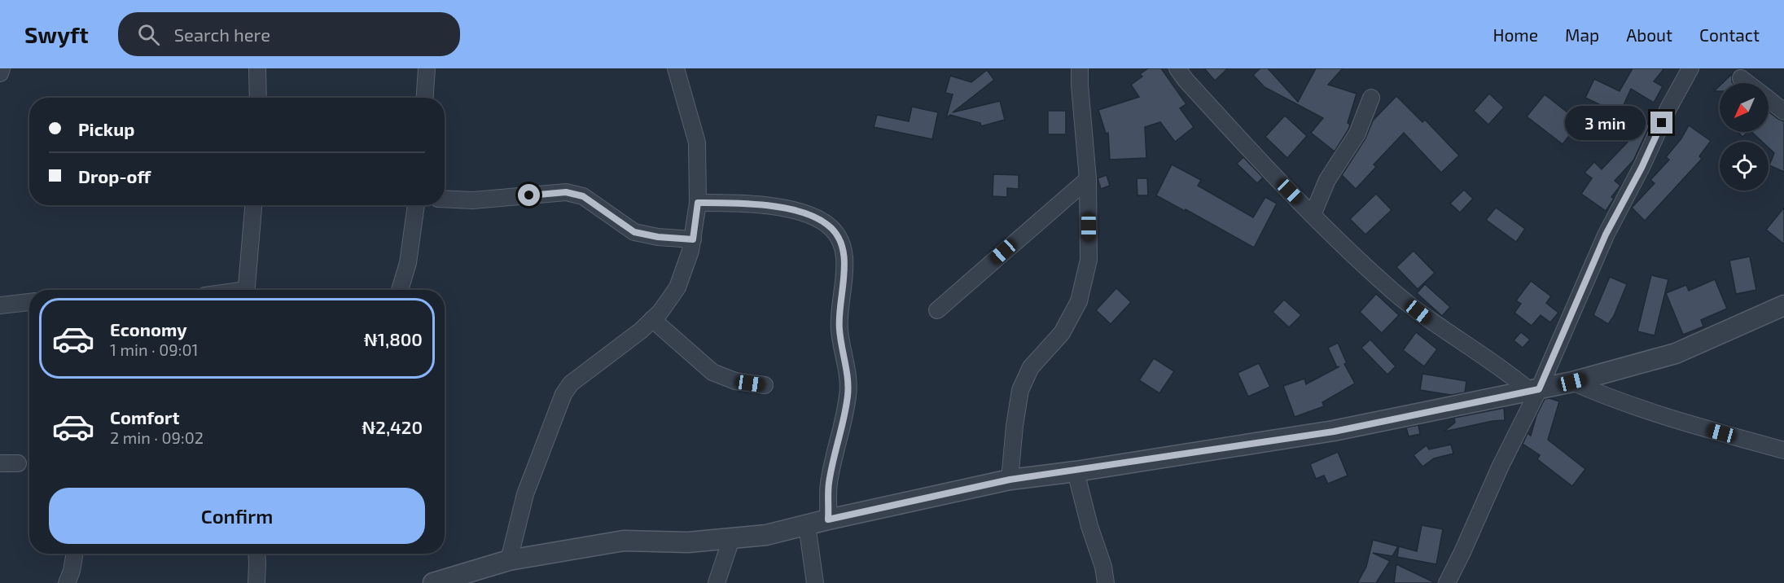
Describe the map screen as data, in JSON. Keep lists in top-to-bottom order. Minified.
{"north":"bottom left","page":{"header":"Swyft","search":"Search here","nav":["Home","Map","About","Contact"],"banner":["Pickup","Drop-off"],"bubble":"3 min","list":[{"name":"Economy","note":"1 min · 09:01","value":"₦1,800"},{"name":"Comfort","note":"2 min · 09:02","value":"₦2,420"}],"buttons":"Confirm"}}
